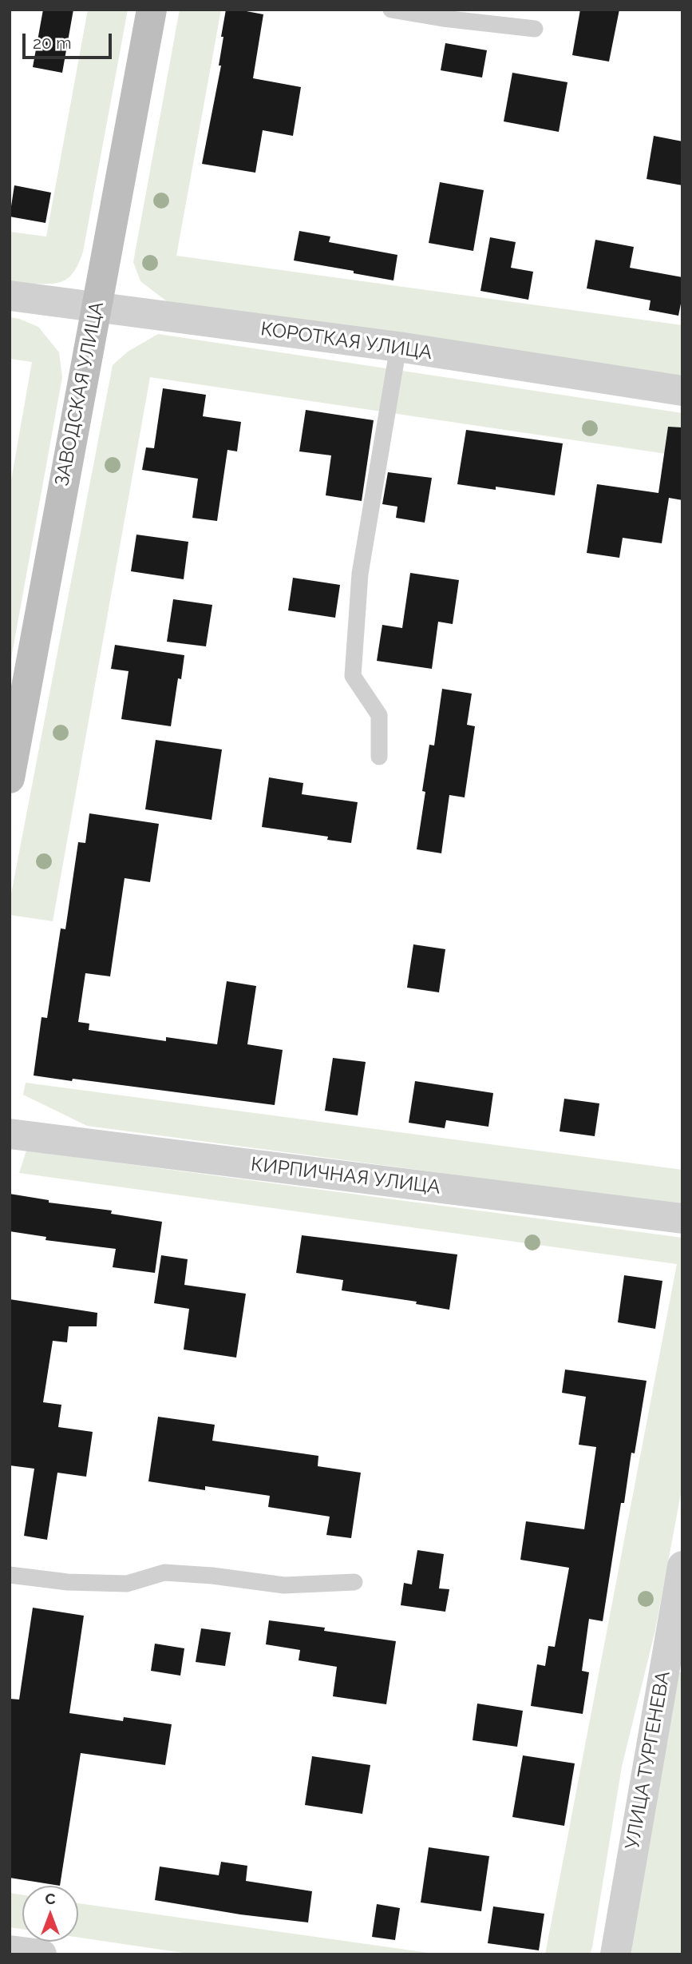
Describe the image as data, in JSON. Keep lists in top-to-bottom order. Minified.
{"streets":{"main road":["ЗАВОДСКАЯ УЛИЦА"],"street":["КОРОТКАЯ УЛИЦА","КИРПИЧНАЯ УЛИЦА","УЛИЦА ТУРГЕНЕВА"]},"crossings":[["КОРОТКАЯ УЛИЦА","ЗАВОДСКАЯ УЛИЦА"]],"scale_bar":"20 m","north":"top"}
